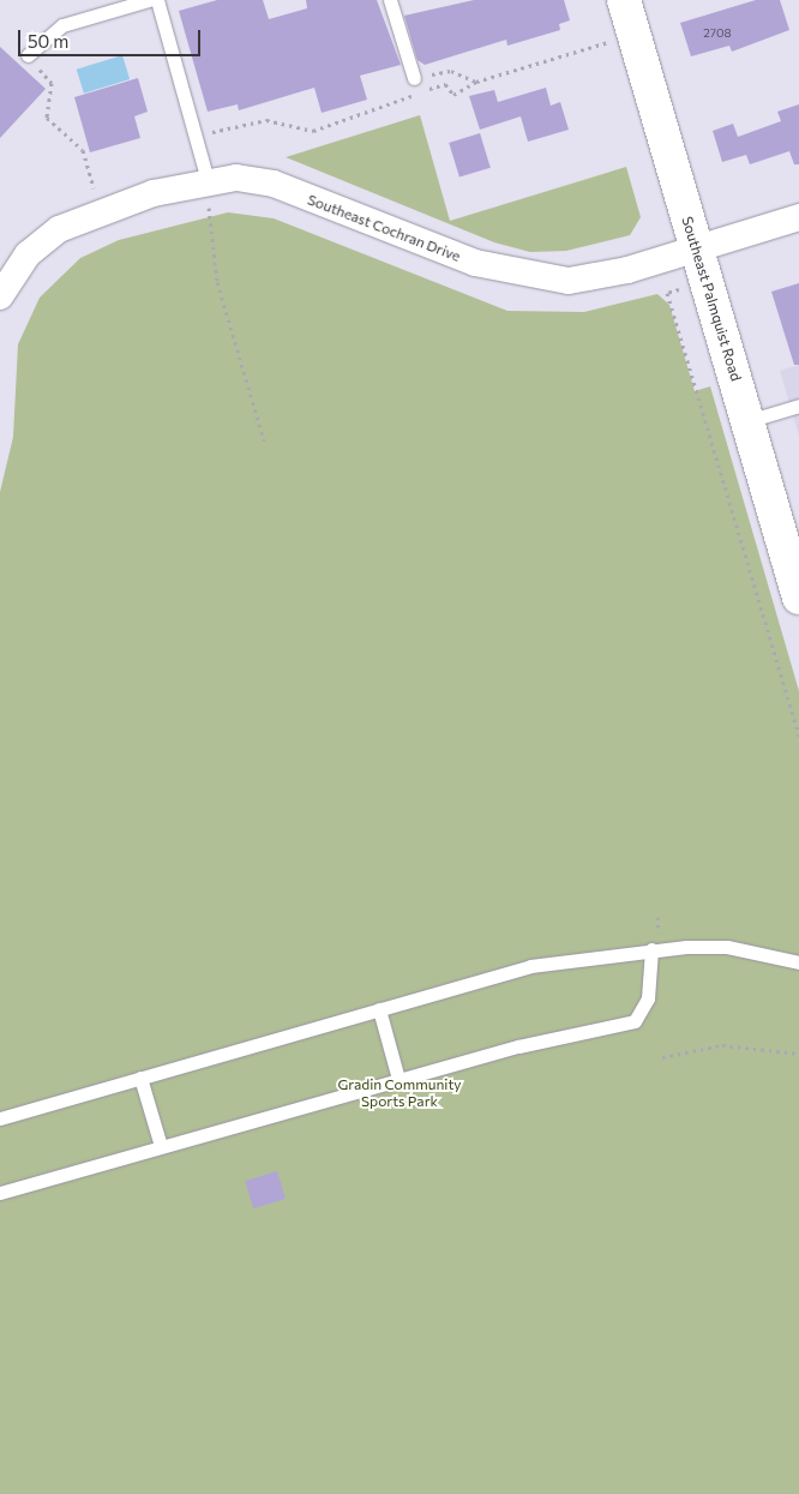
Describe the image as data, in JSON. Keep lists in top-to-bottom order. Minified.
{"streets":{"main road":["Southeast Palmquist Road"],"street":["Southeast Cochran Drive"]},"crossings":[["Southeast Cochran Drive","Southeast Palmquist Road"]],"parks":["Gradin Community Sports Park"],"house_numbers":["2708"],"scale_bar":"50 m"}
